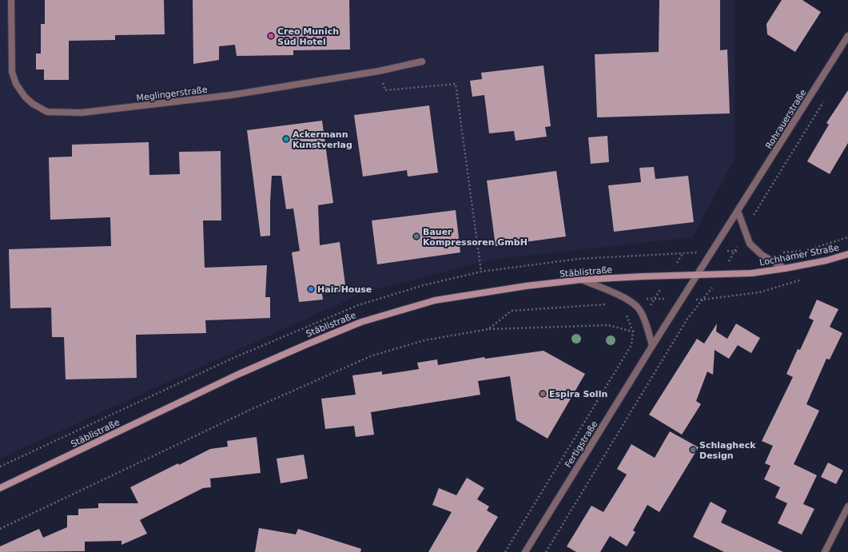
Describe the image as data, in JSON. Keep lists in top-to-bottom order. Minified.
{"streets":{"main road":["Lochhamer Straße","Stäblistraße"],"street":["Meglingerstraße","Rohrauerstraße","Fertigstraße"]},"crossings":[["Rohrauerstraße","Lochhamer Straße"],["Rohrauerstraße","Stäblistraße"],["Rohrauerstraße","Fertigstraße"],["Lochhamer Straße","Stäblistraße"],["Lochhamer Straße","Fertigstraße"],["Stäblistraße","Fertigstraße"]],"places":["Creo Munich Süd Hotel","Ackermann Kunstverlag","Bauer Kompressoren GmbH","Hair House","Espira Solln","Schlagheck Design"]}
